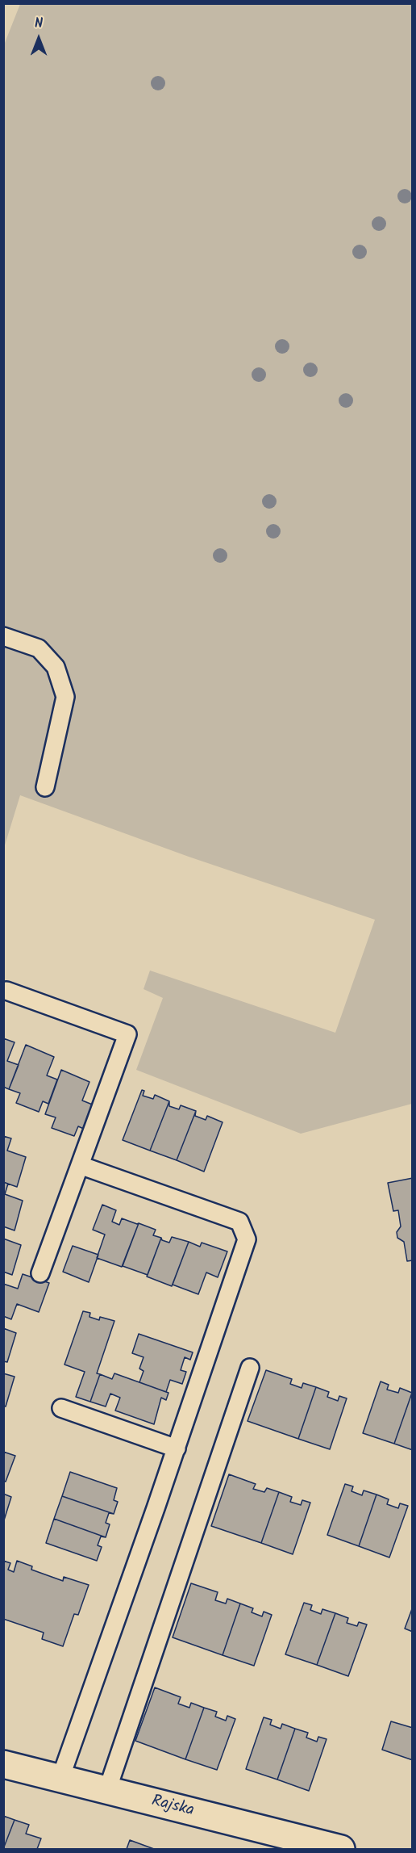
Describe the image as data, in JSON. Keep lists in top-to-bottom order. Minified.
{"streets":{"street":["Rajska"]},"north":"top"}
